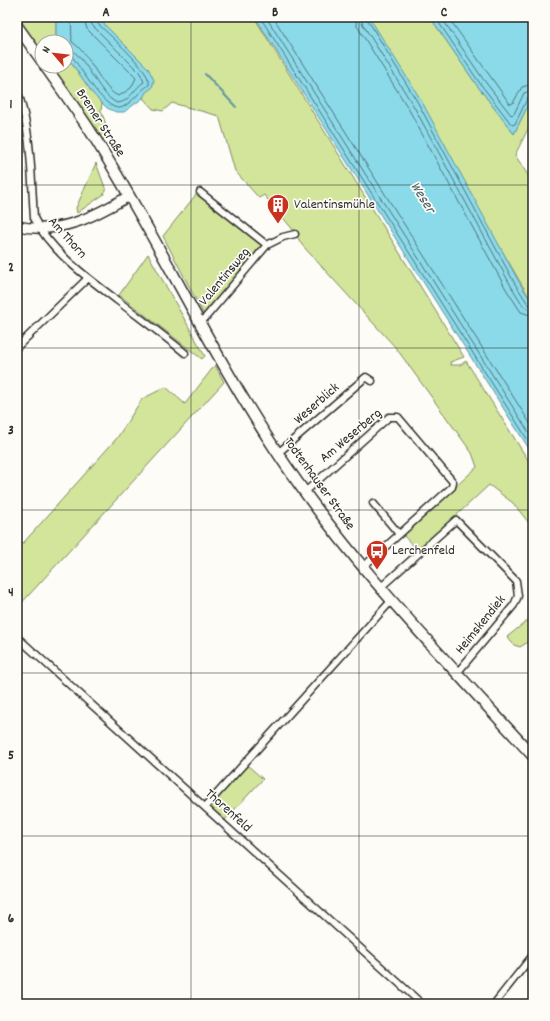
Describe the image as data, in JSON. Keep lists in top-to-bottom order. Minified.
{"streets":{"main road":["Bremer Straße","Todtenhauser Straße"],"street":["Am Thorn","Valentinsweg","Weserblick","Am Weserberg","Heimskendiek","Thorenfeld"]},"crossings":[["Bremer Straße","Todtenhauser Straße"],["Valentinsweg","Todtenhauser Straße"],["Weserblick","Todtenhauser Straße"],["Am Weserberg","Todtenhauser Straße"],["Todtenhauser Straße","Heimskendiek"]],"water":["Weser"],"places":{"building":["Valentinsmühle"],"bus stop":["Lerchenfeld"]},"north":"top left","grid":{"columns":["A","B","C"],"rows":["1","2","3","4","5","6"]}}
